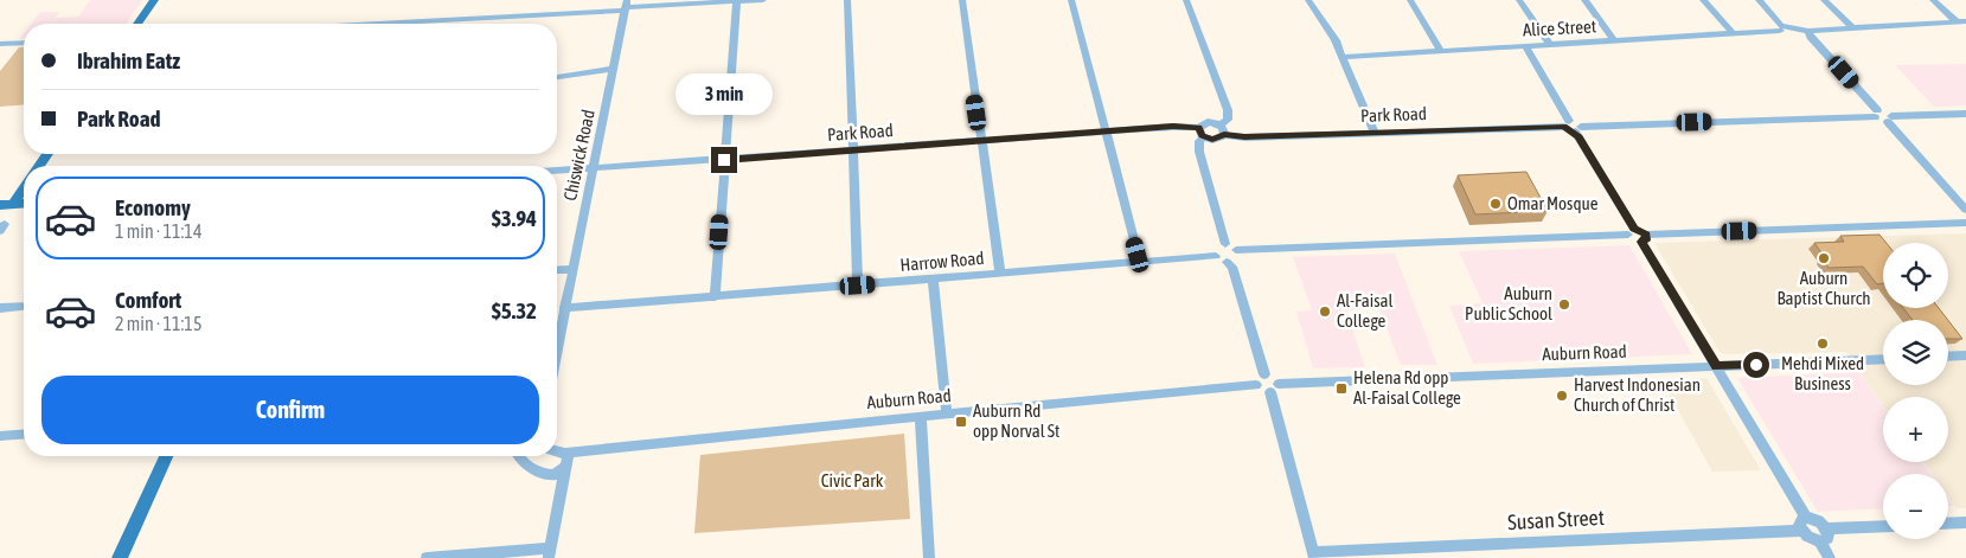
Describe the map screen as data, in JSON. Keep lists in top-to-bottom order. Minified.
{"streets":{"street":["Alice Street","Park Road","Chiswick Road","Harrow Road","Auburn Road","Susan Street"]},"crossings":[["Park Road","Chiswick Road"],["Chiswick Road","Harrow Road"]],"parks":["Civic Park"],"places":{"other":["Omar Mosque","Auburn Baptist Church","Auburn Public School","Al-Faisal College","Mehdi Mixed Business","Harvest Indonesian Church of Christ"],"transit":["Helena Rd opp Al-Faisal College","Auburn Rd opp Norval St"]},"page":{"banner":["Ibrahim Eatz","Park Road"],"bubble":"3 min","list":[{"name":"Economy","note":"1 min · 11:14","value":"$3.94"},{"name":"Comfort","note":"2 min · 11:15","value":"$5.32"}],"map_buttons":["+","−"],"buttons":"Confirm"}}
